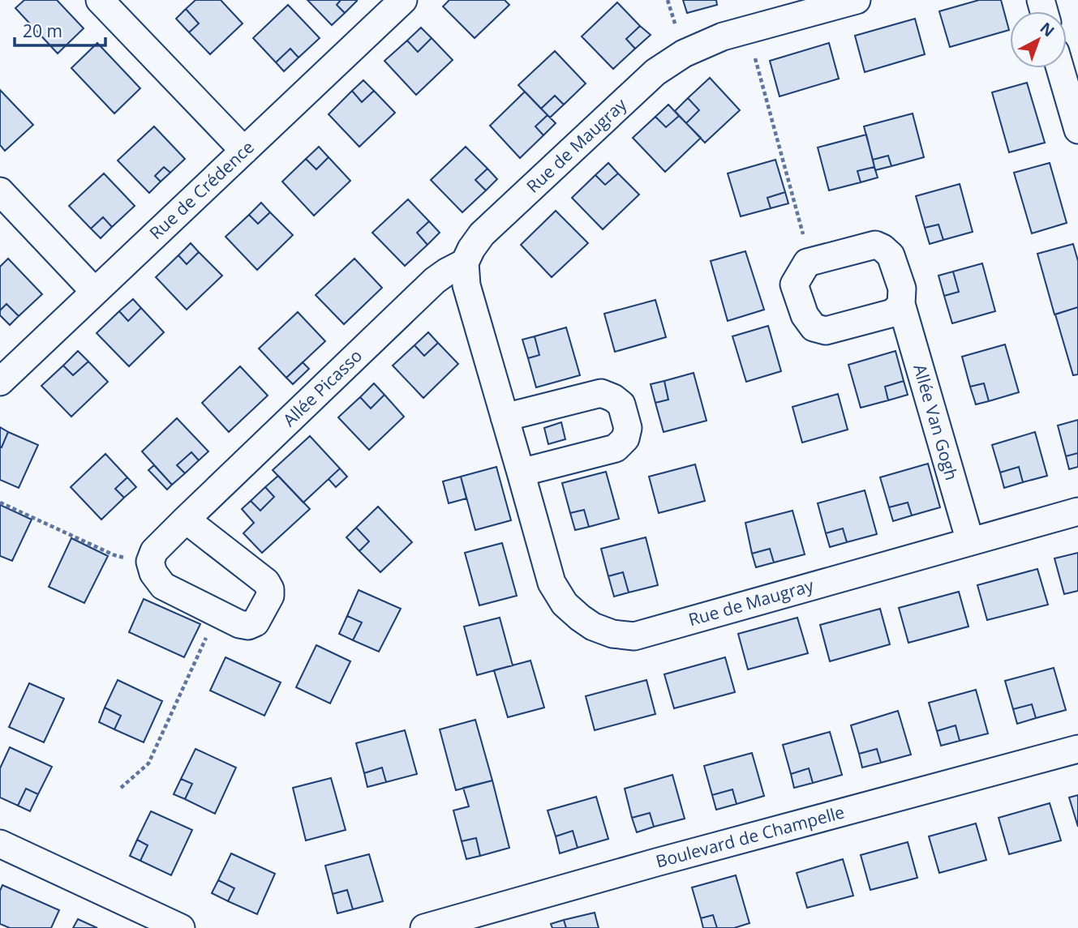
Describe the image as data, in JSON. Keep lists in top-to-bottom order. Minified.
{"streets":{"street":["Rue de Maugray","Rue de Crédence","Allée Picasso","Allée Van Gogh","Boulevard de Champelle"]},"crossings":[["Rue de Maugray","Allée Picasso"],["Rue de Maugray","Allée Van Gogh"]],"scale_bar":"20 m","north":"top right"}
